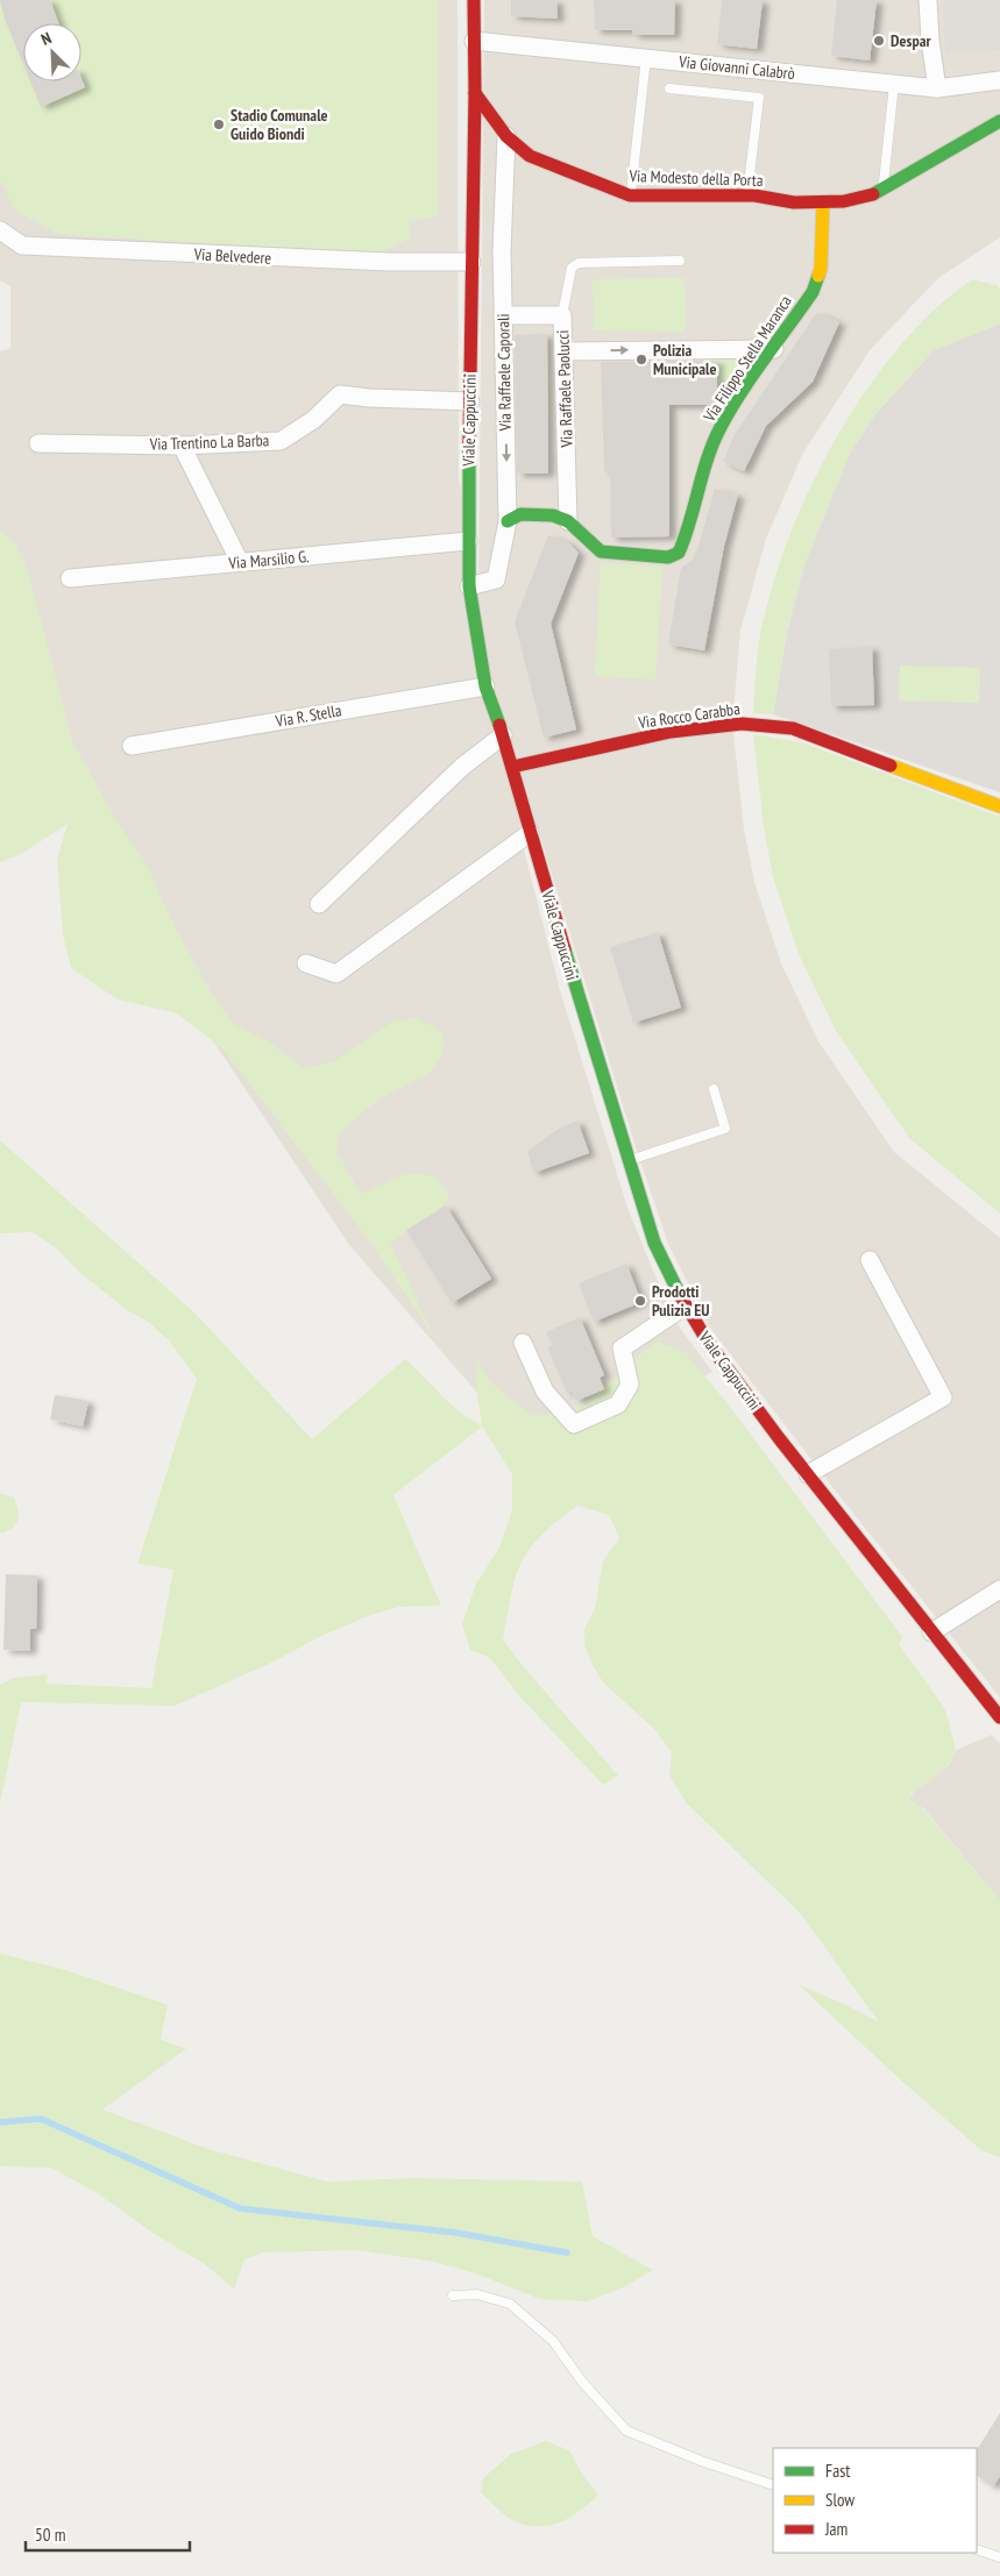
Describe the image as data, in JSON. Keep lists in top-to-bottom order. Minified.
{"streets":{"street":["Via Giovanni Calabrò","Via Modesto della Porta","Via Belvedere","Via Filippo Stella Maranca","Via Raffaele Caporali","Via Raffaele Paolucci","Viale Cappuccini","Via Trentino La Barba","Via Marsilio G.","Via R. Stella","Via Rocco Carabba"]},"crossings":[["Via Giovanni Calabrò","Viale Cappuccini"],["Via Modesto della Porta","Via Filippo Stella Maranca"],["Via Modesto della Porta","Via Raffaele Caporali"],["Via Modesto della Porta","Viale Cappuccini"],["Via Belvedere","Viale Cappuccini"],["Via Filippo Stella Maranca","Via Raffaele Caporali"],["Via Filippo Stella Maranca","Via Raffaele Paolucci"],["Via Raffaele Caporali","Via Raffaele Paolucci"],["Via Raffaele Caporali","Viale Cappuccini"],["Viale Cappuccini","Via Trentino La Barba"],["Viale Cappuccini","Via Marsilio G."],["Viale Cappuccini","Via R. Stella"],["Viale Cappuccini","Via Rocco Carabba"]],"one_way":["Via Raffaele Caporali"],"places":["Despar","Stadio Comunale Guido Biondi","Polizia Municipale","Prodotti Pulizia EU"],"legend":["Fast","Slow","Jam"],"scale_bar":"50 m","north":"top left"}
